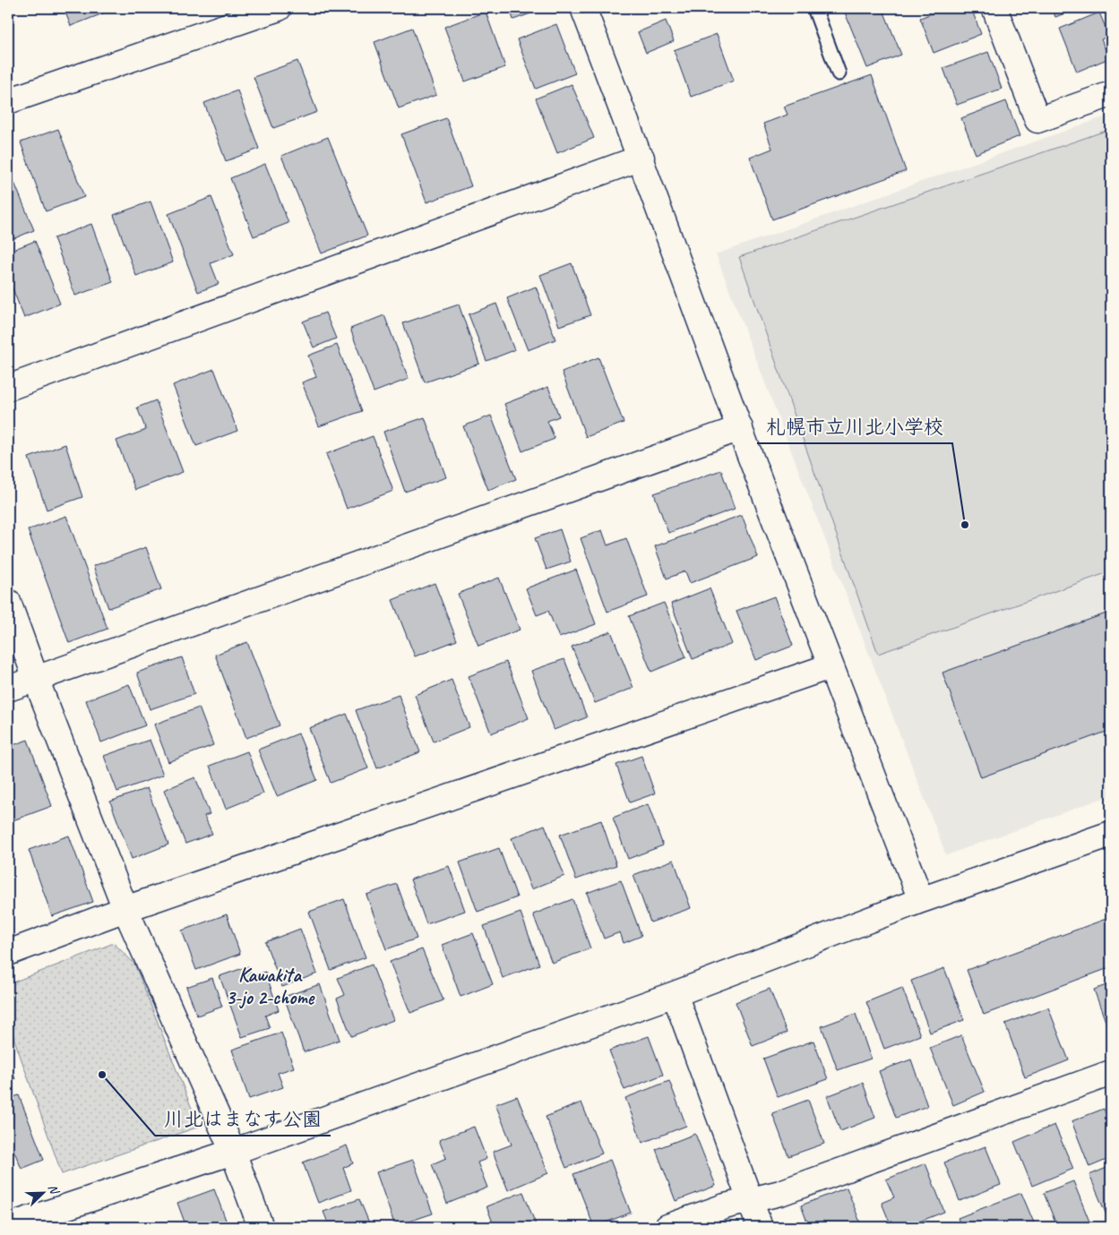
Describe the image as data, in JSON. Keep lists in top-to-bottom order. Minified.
{"districts":["Kawakita 3-jo 2-chome"],"places":["札幌市立川北小学校","川北はまなす公園"],"north":"top right"}
